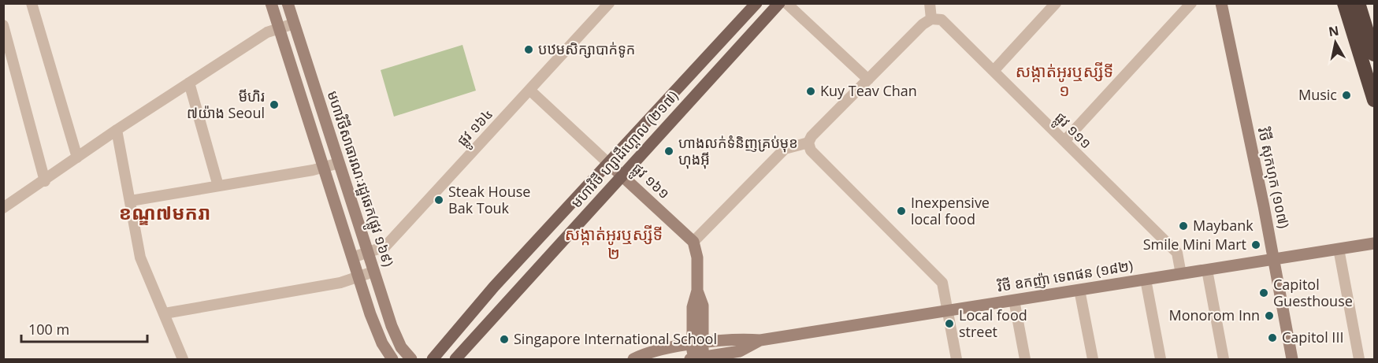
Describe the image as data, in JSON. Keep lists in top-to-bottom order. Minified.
{"streets":{"main road":["មហាវិថី ហ្សាដឹហ្គោល (២១៧)"],"street":["ផ្លូវ ១៦៤","ផ្លូវ ១១១","វិថី សុកហុក (១០៧)","មហាវិថីសាធារណៈរដ្ឋឆេក(ផ្លូវ ១៦៩)","ផ្លូវ ១៦១","វិថី ឧកញ៉ា ទេពផន (១៨២)"]},"crossings":[["ផ្លូវ ១៦៤","មហាវិថីសាធារណៈរដ្ឋឆេក(ផ្លូវ ១៦៩)"],["ផ្លូវ ១៦៤","ផ្លូវ ១៦១"],["ផ្លូវ ១១១","វិថី ឧកញ៉ា ទេពផន (១៨២)"],["មហាវិថី ហ្សាដឹហ្គោល (២១៧)","ផ្លូវ ១៦១"],["វិថី សុកហុក (១០៧)","វិថី ឧកញ៉ា ទេពផន (១៨២)"]],"districts":["សង្កាត់អូរឬស្សីទី ១","ខណ្ឌ៧មករា","សង្កាត់អូរឬស្សីទី ២"],"places":["បឋមសិក្សាបាក់ទូក","Kuy Teav Chan","Music","មីហិរ ៧យ៉ាង Seoul","ហាងលក់ទំនិញគ្រប់មុខ ហុងអ៊ី","Steak House Bak Touk","Inexpensive local food","Maybank","Smile Mini Mart","Capitol Guesthouse","Monorom Inn","Local food street","Capitol III","Singapore International School"],"scale_bar":"100 m","north":"top"}
